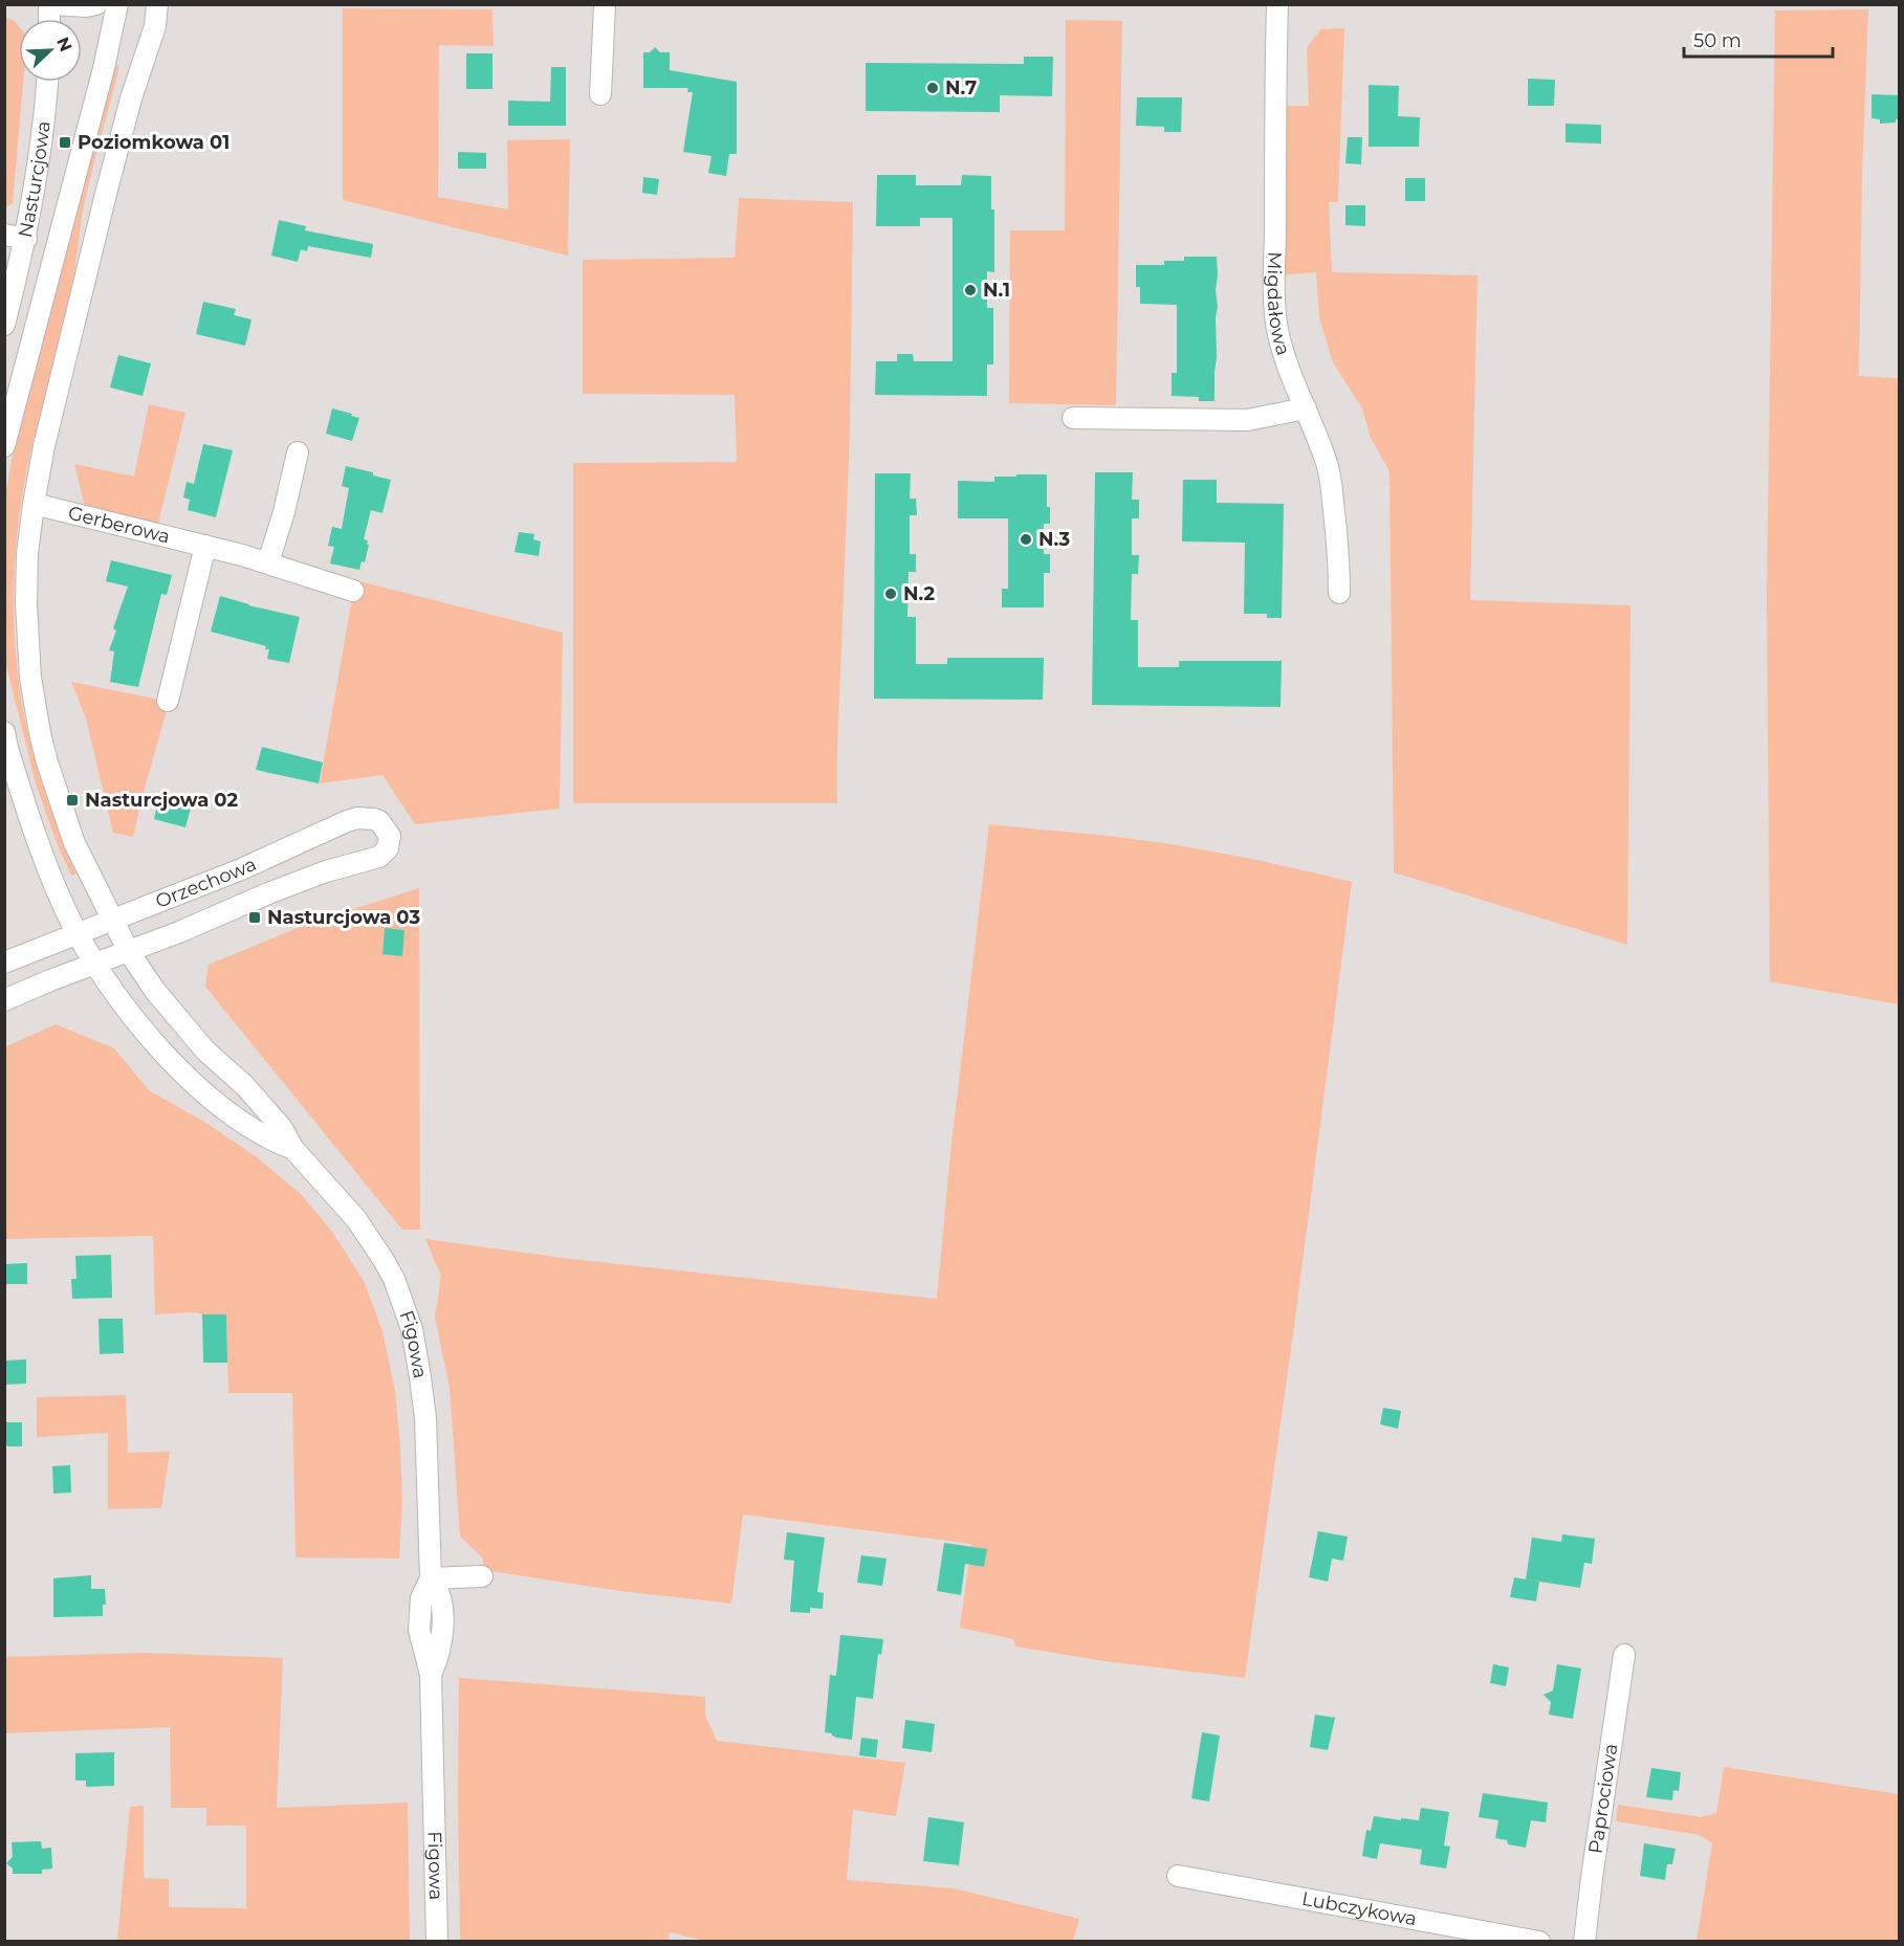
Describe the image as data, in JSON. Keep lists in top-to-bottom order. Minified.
{"streets":{"street":["Nasturcjowa","Migdałowa","Gerberowa","Orzechowa","Figowa","Paprociowa","Lubczykowa"]},"crossings":[["Gerberowa","Figowa"],["Orzechowa","Figowa"]],"places":{"other":["N.7","N.1","N.3","N.2"],"transit":["Poziomkowa 01","Nasturcjowa 02","Nasturcjowa 03"]},"scale_bar":"50 m","north":"top right"}
